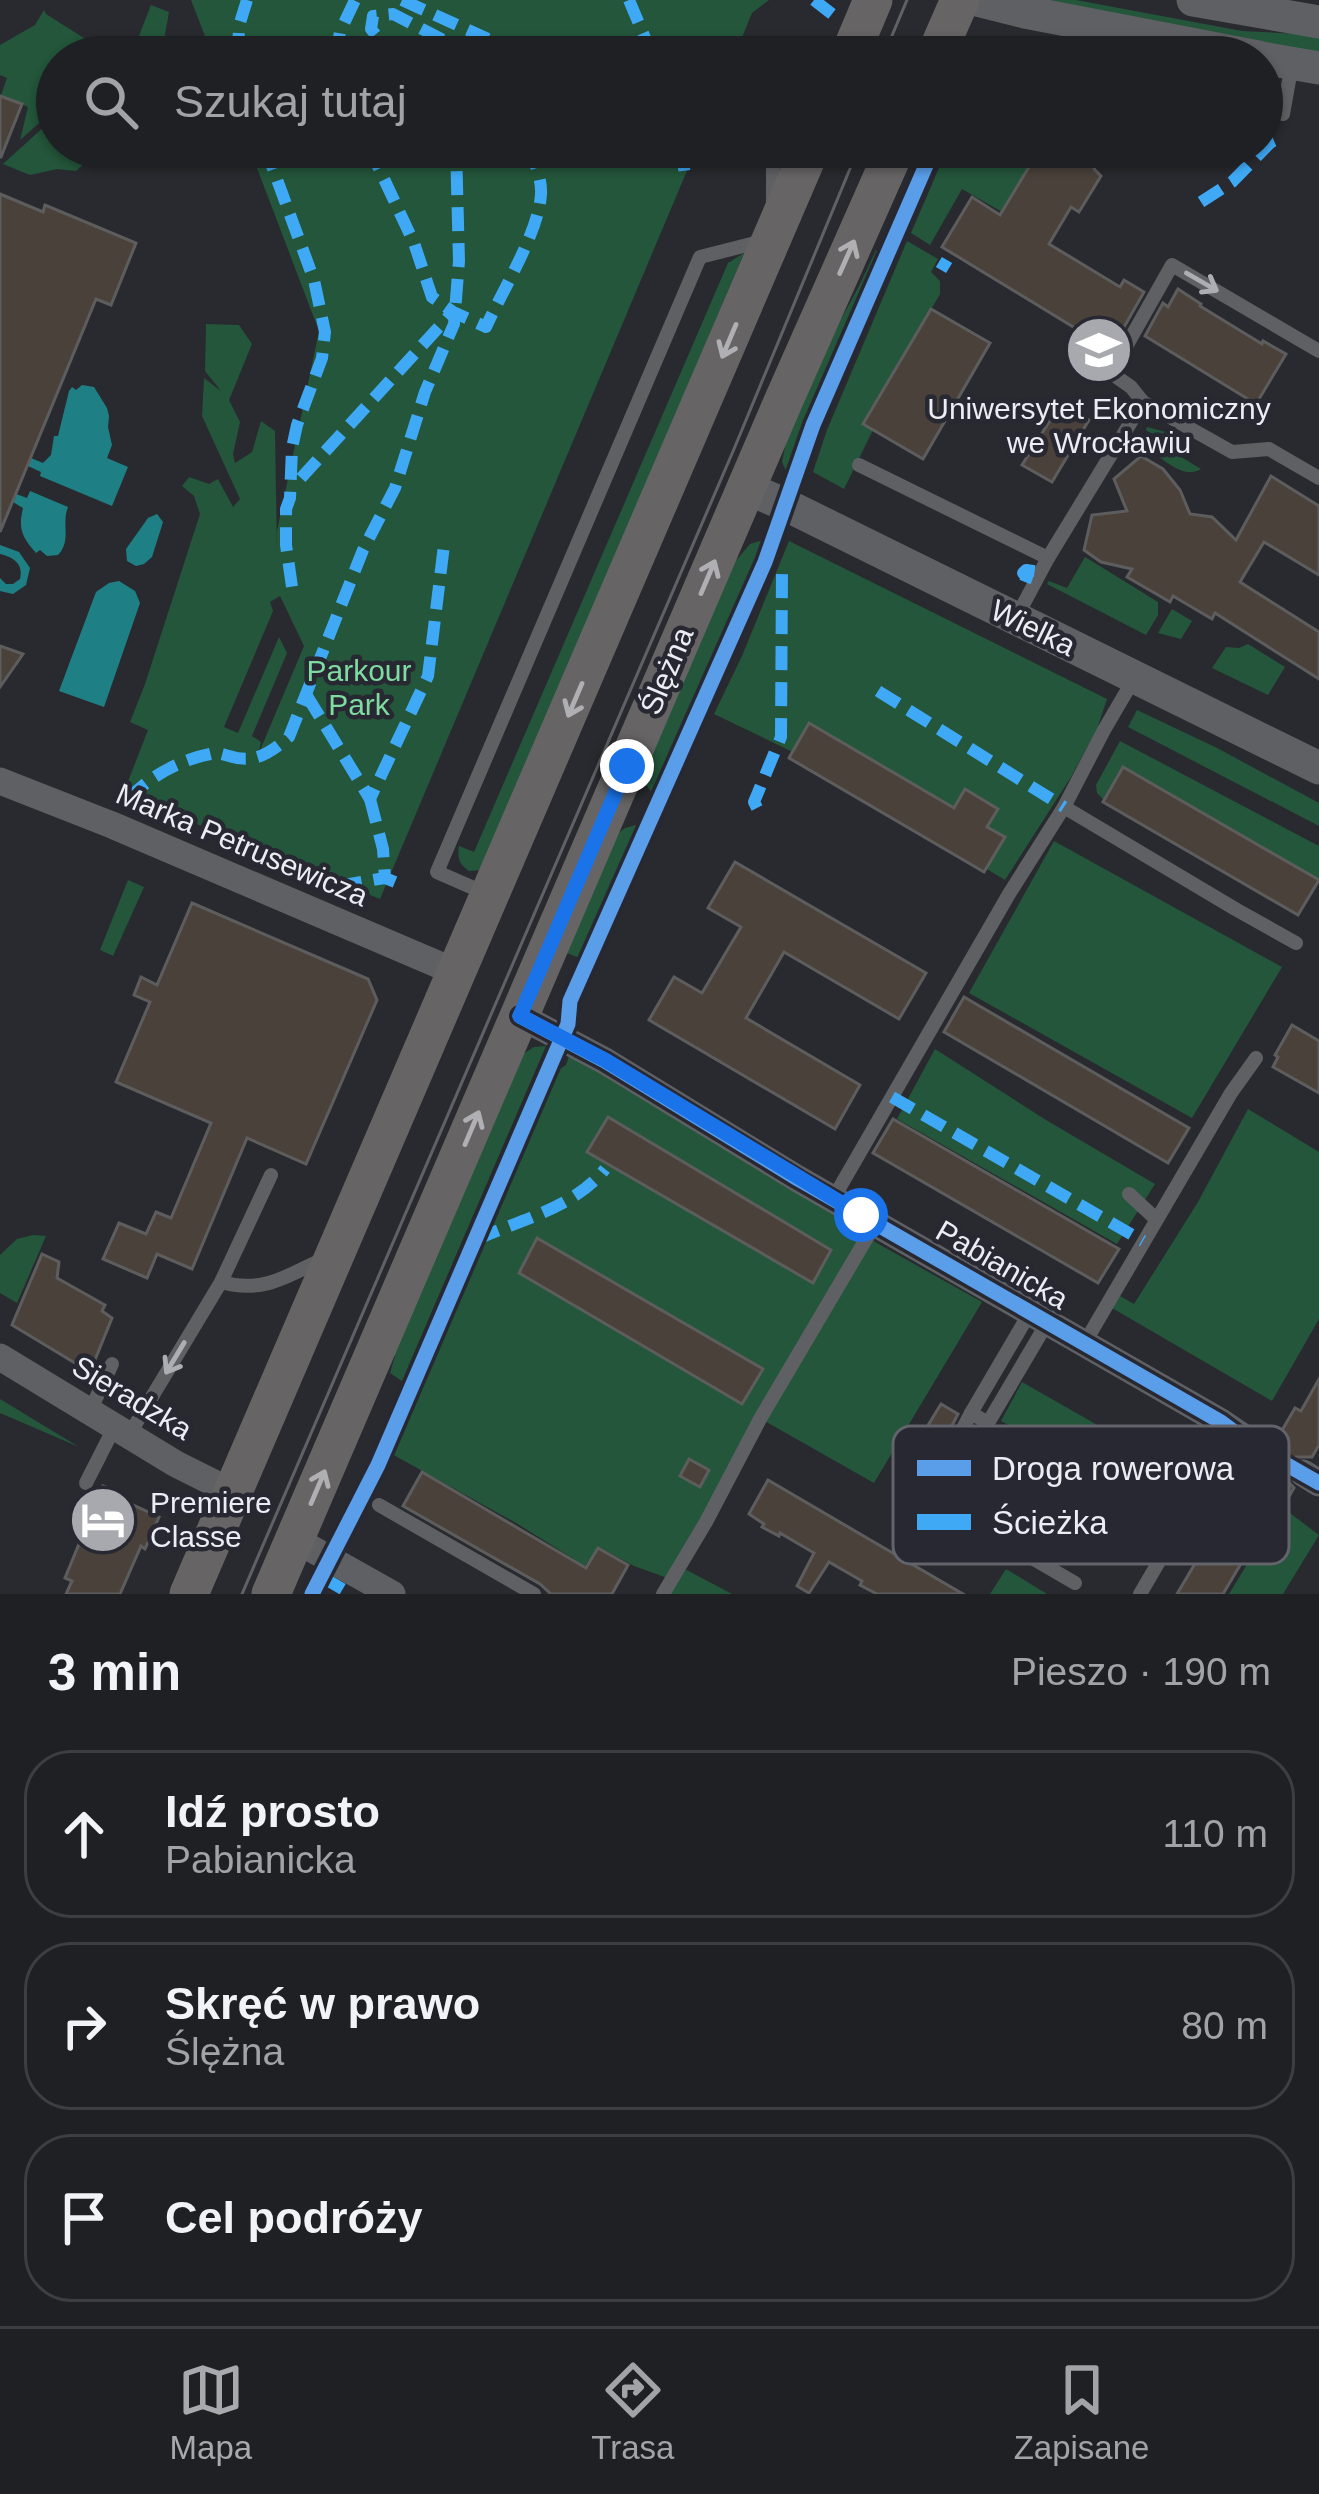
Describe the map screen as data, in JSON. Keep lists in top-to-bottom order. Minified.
{"streets":{"main road":["Ślężna"],"street":["Wielka","Marka Petrusewicza","Pabianicka","Sieradzka"]},"crossings":[["Wielka","Ślężna"],["Ślężna","Pabianicka"]],"parks":["Parkour Park"],"places":{"school or university":["Uniwersytet Ekonomiczny we Wrocławiu"],"hotel":["Premiere Classe"]},"legend":["Droga rowerowa","Ścieżka"],"page":{"search":"Szukaj tutaj","heading":["3 min","Pieszo · 190 m"],"list":[["Idź prosto","Pabianicka","110 m"],["Skręć w prawo","Ślężna","80 m"],"Cel podróży"],"nav":["Mapa","Trasa","Zapisane"]}}
